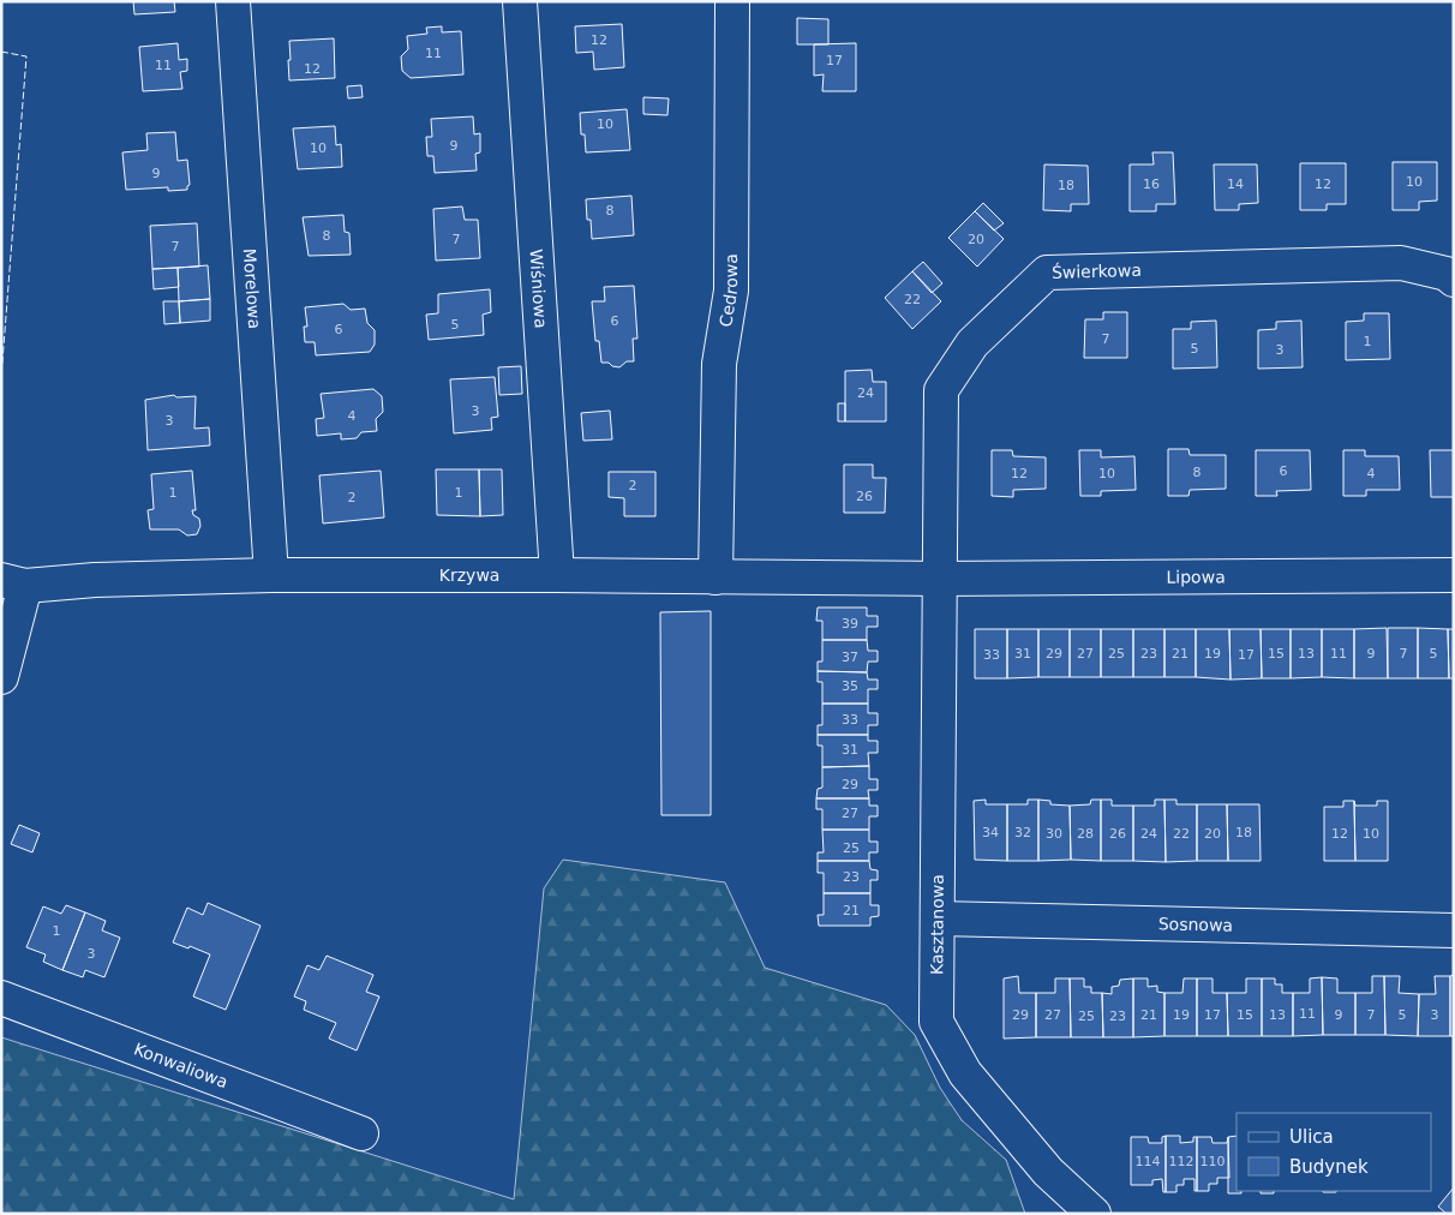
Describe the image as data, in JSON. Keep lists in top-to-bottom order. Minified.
{"streets":{"street":["Świerkowa","Morelowa","Wiśniowa","Cedrowa","Krzywa","Lipowa","Sosnowa","Kasztanowa","Konwaliowa"]},"crossings":[["Świerkowa","Krzywa"],["Świerkowa","Lipowa"],["Świerkowa","Kasztanowa"],["Morelowa","Krzywa"],["Wiśniowa","Krzywa"],["Cedrowa","Krzywa"],["Krzywa","Lipowa"],["Krzywa","Kasztanowa"],["Lipowa","Kasztanowa"],["Sosnowa","Kasztanowa"]],"house_numbers":["12","11","17","11","12","10","9","10","9","10","16","14","12","18","8","8","7","20","7","22","6","5","6","7","1","5","3","24","3","4","3","6","8","12","10","4","2","1","1","26","2","39","31","29","27","25","23","21","19","15","13","11","9","7","5","33","17","37","35","33","31","29","27","34","32","18","30","28","26","24","22","20","12","10","25","23","21","1","3","11","29","27","21","19","17","15","13","9","7","5","3","25","23","114","112","110"],"legend":["Ulica","Budynek"]}
